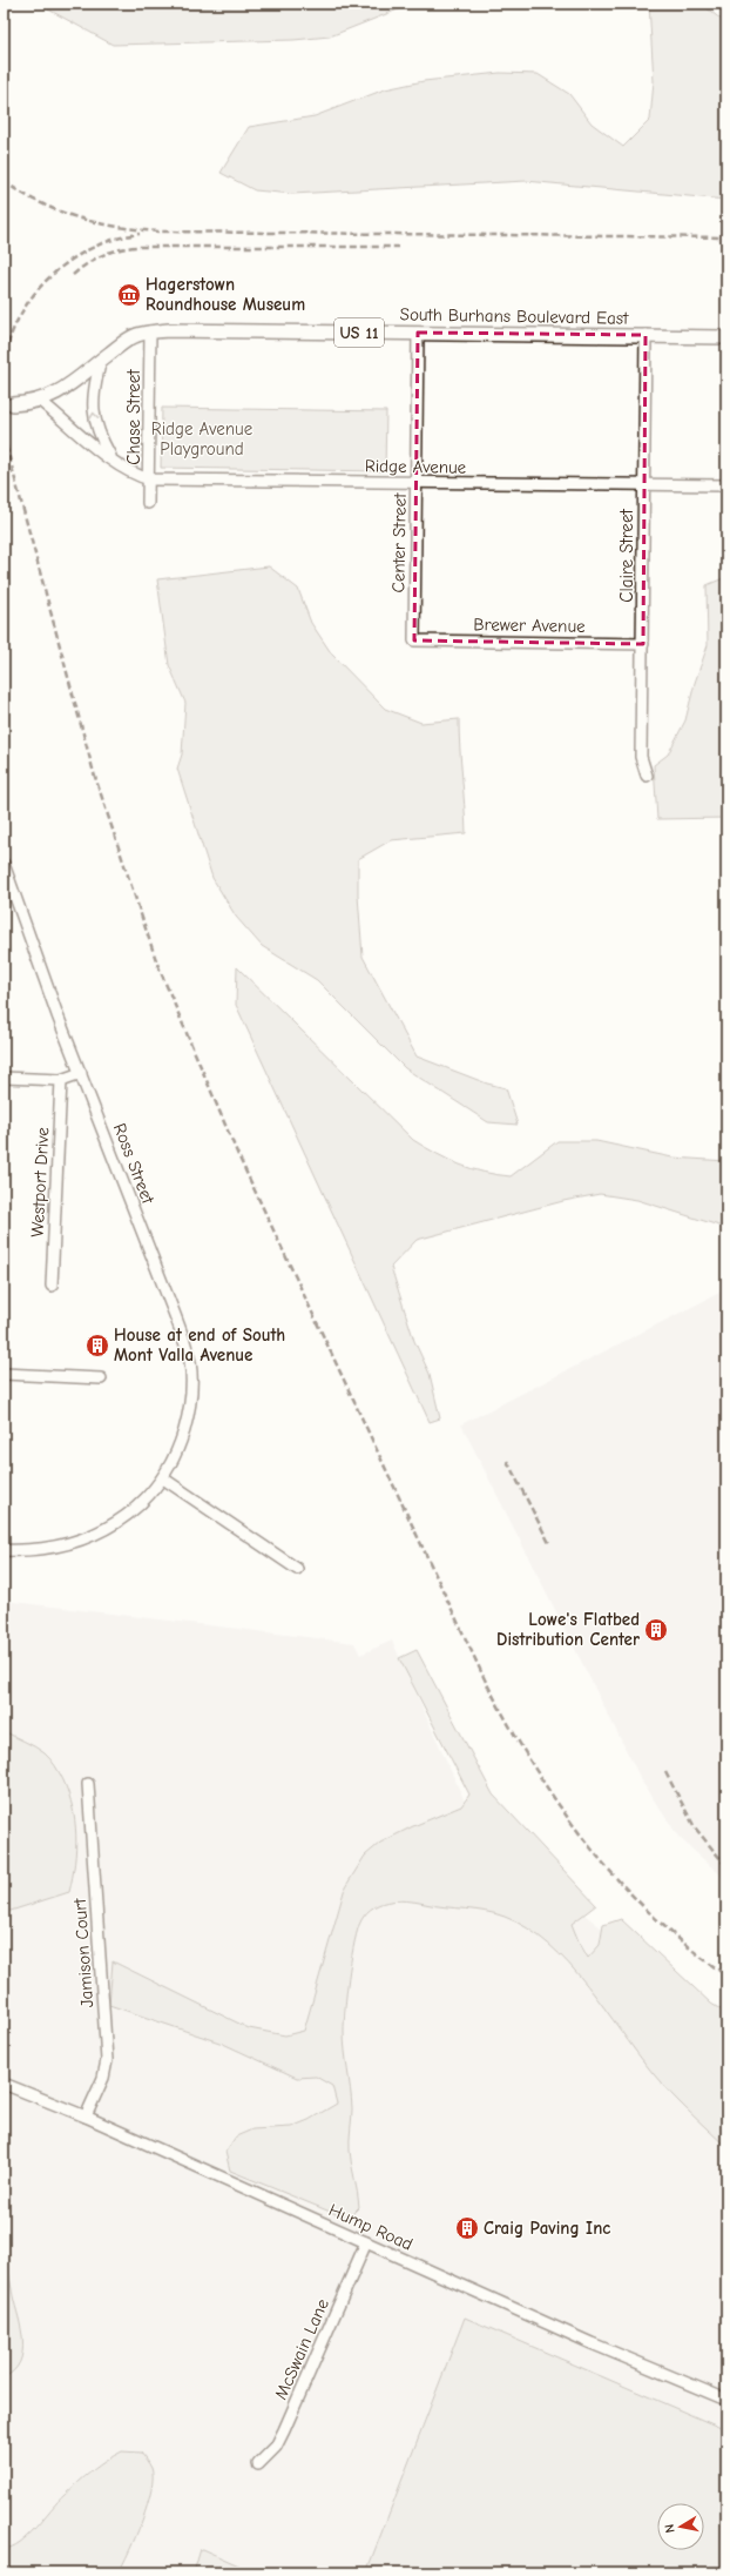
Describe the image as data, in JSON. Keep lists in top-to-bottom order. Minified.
{"streets":{"main road":["South Burhans Boulevard East","US 11"],"street":["Chase Street","Ridge Avenue","Center Street","Claire Street","Brewer Avenue","Ross Street","Westport Drive","Jamison Court","Hump Road","McSwain Lane"]},"crossings":[["South Burhans Boulevard East","Chase Street"],["South Burhans Boulevard East","Ridge Avenue"],["South Burhans Boulevard East","Center Street"],["South Burhans Boulevard East","Claire Street"],["Chase Street","Ridge Avenue"],["Ridge Avenue","Center Street"],["Ridge Avenue","Claire Street"],["Center Street","Brewer Avenue"],["Claire Street","Brewer Avenue"],["Jamison Court","Hump Road"],["Hump Road","McSwain Lane"]],"parks":["Ridge Avenue Playground"],"places":{"museum":["Hagerstown Roundhouse Museum"],"building":["House at end of South Mont Valla Avenue","Lowe's Flatbed Distribution Center","Craig Paving Inc"]},"north":"left"}
